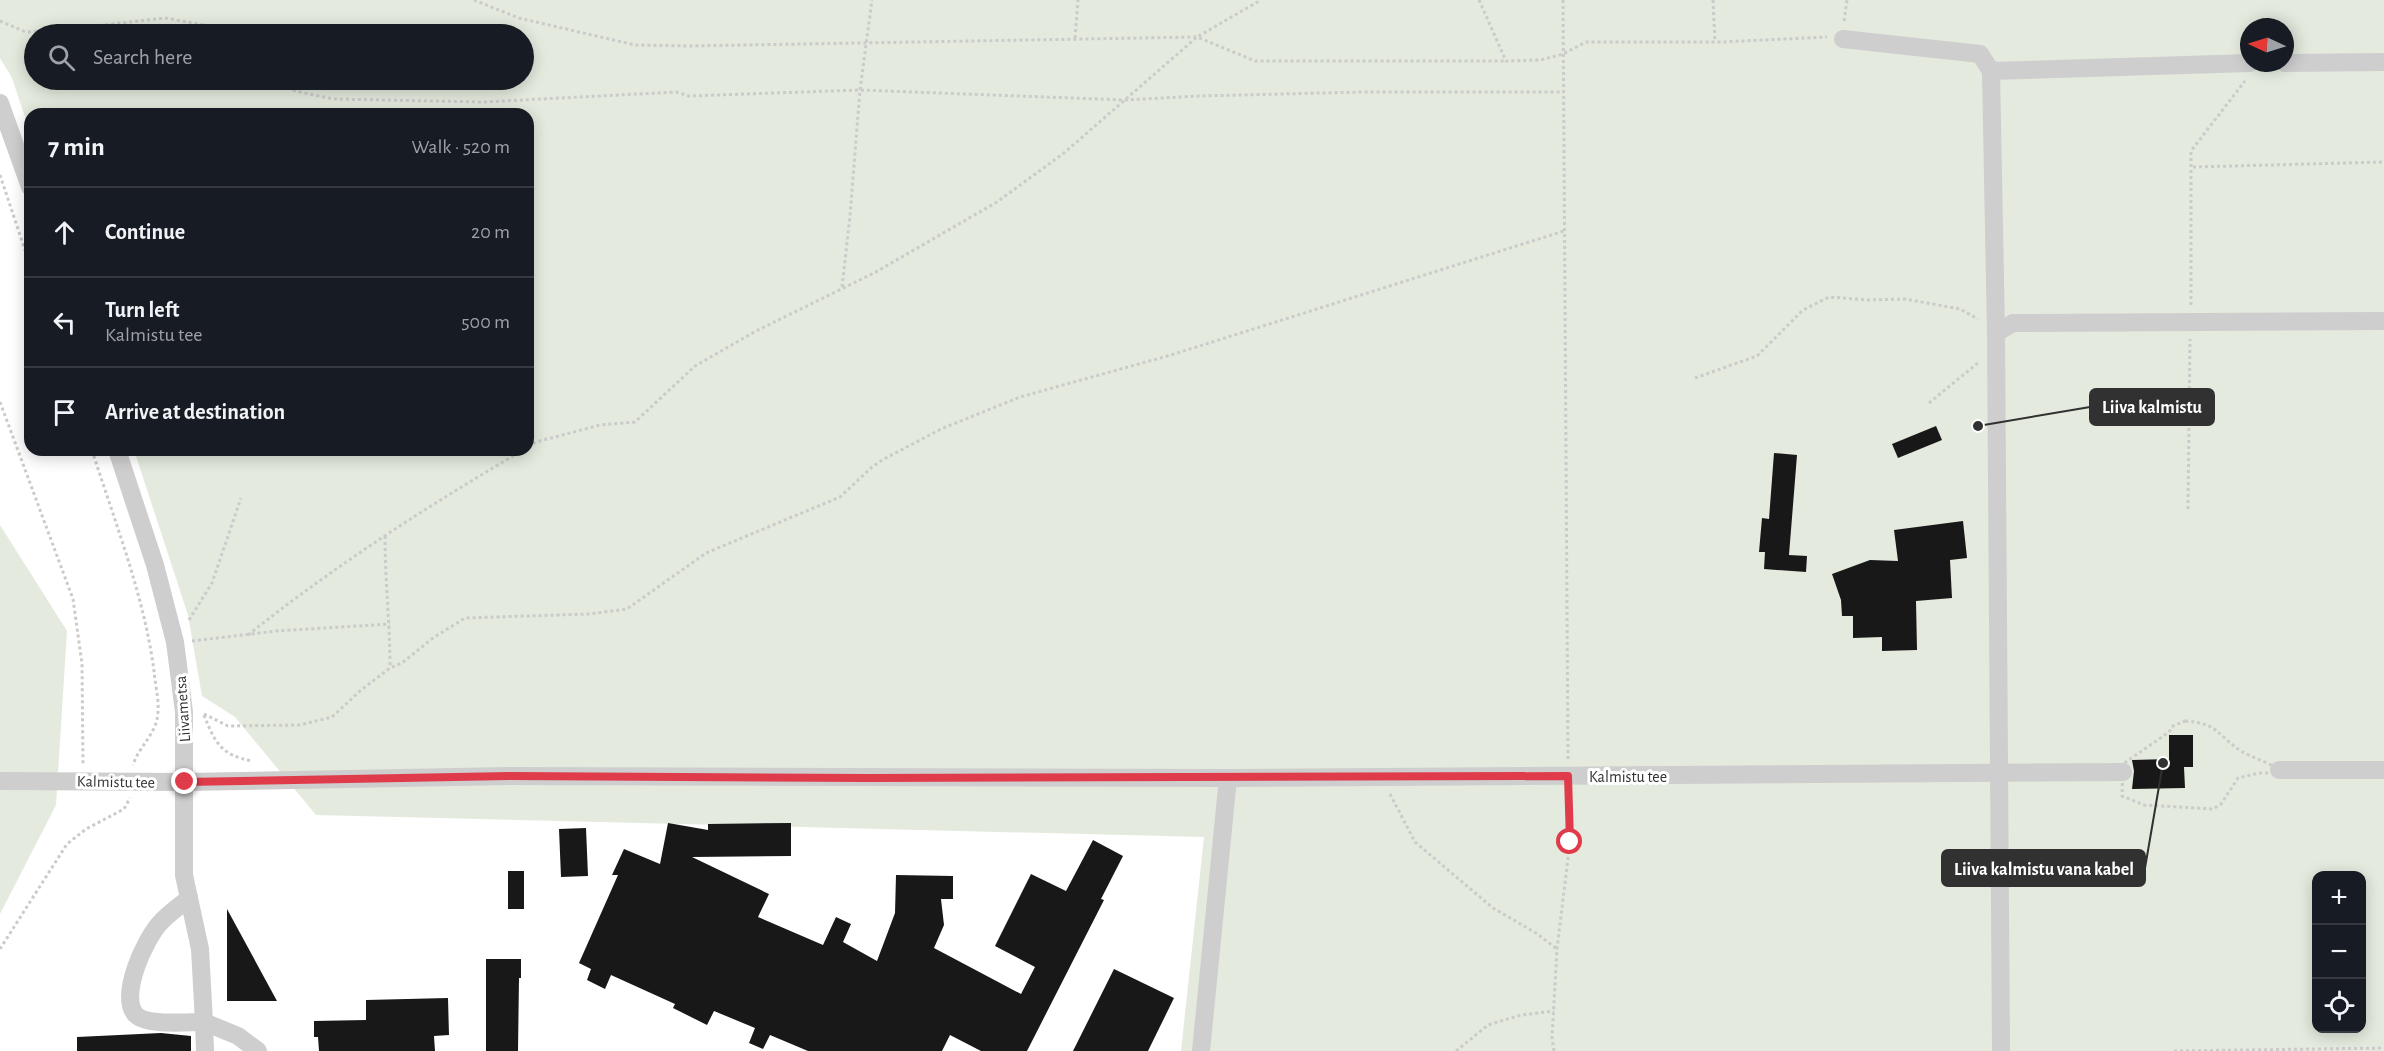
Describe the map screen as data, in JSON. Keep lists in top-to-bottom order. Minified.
{"streets":{"street":["Liivametsa","Kalmistu tee"]},"crossings":[["Liivametsa","Kalmistu tee"]],"places":["Liiva kalmistu","Liiva kalmistu vana kabel"],"north":"left","page":{"search":"Search here","heading":["7 min","Walk · 520 m"],"list":[["Continue","20 m"],["Turn left","Kalmistu tee","500 m"],"Arrive at destination"],"map_buttons":["+","−"]}}
